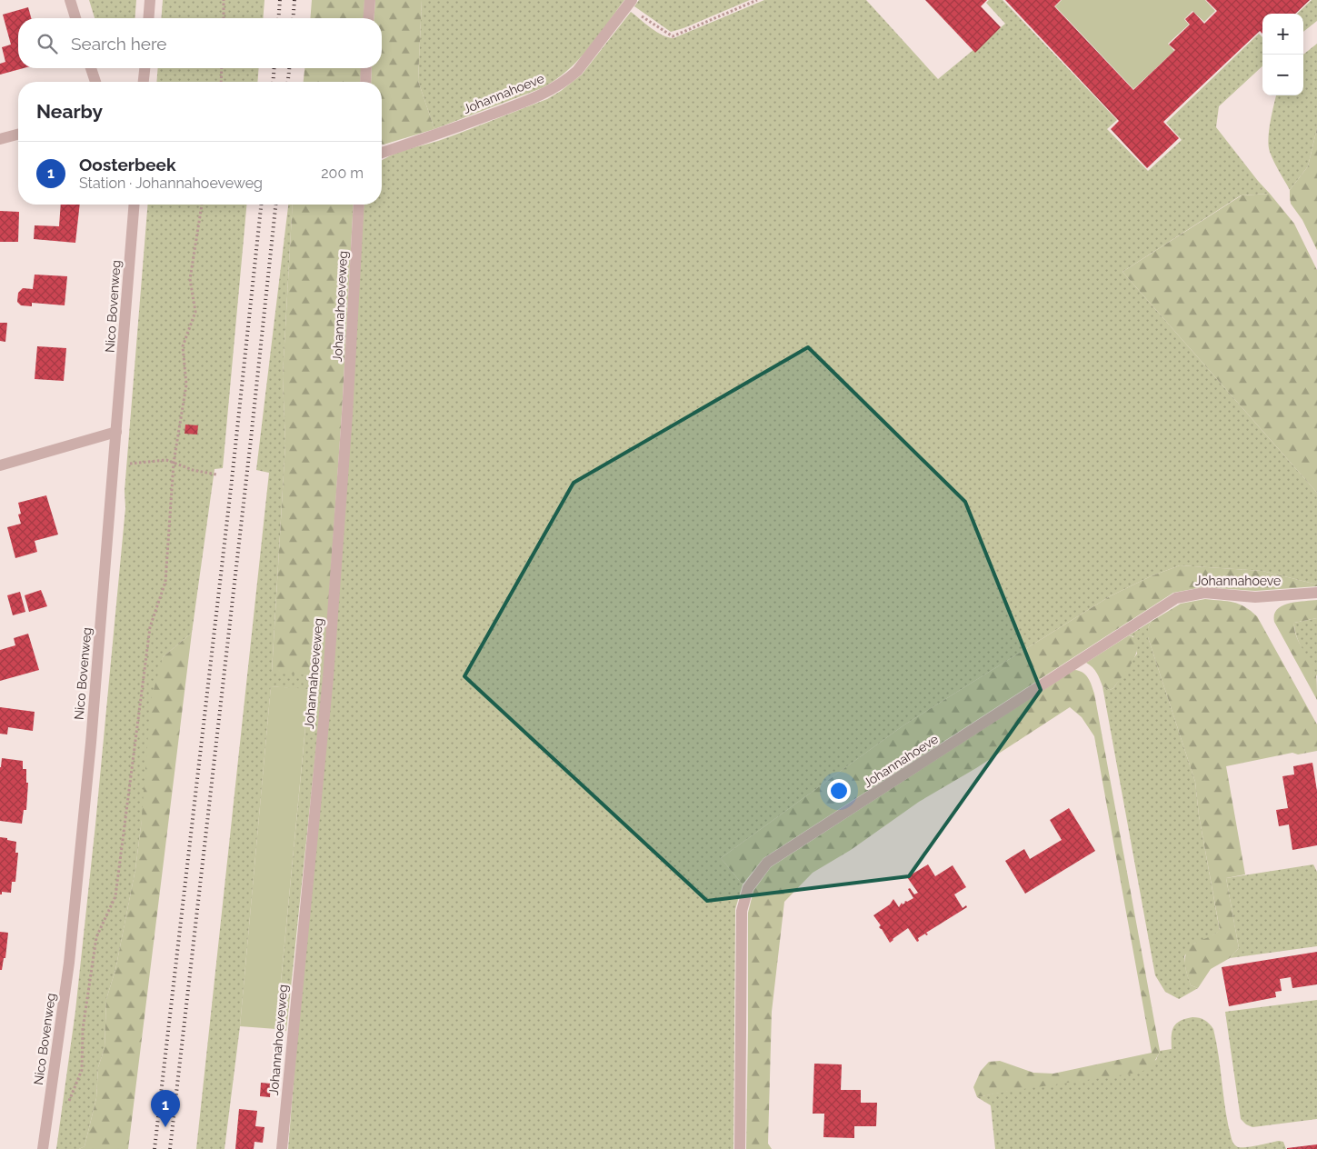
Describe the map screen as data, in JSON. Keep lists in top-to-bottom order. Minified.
{"streets":{"street":["Johannahoeve","Nico Bovenweg","Johannahoeveweg"]},"page":{"map_buttons":["+","−"],"search":"Search here","heading":"Nearby","list":[{"mark":"1","name":"Oosterbeek","note":"Station · Johannahoeveweg","value":"200 m"}],"pins":"1"}}
